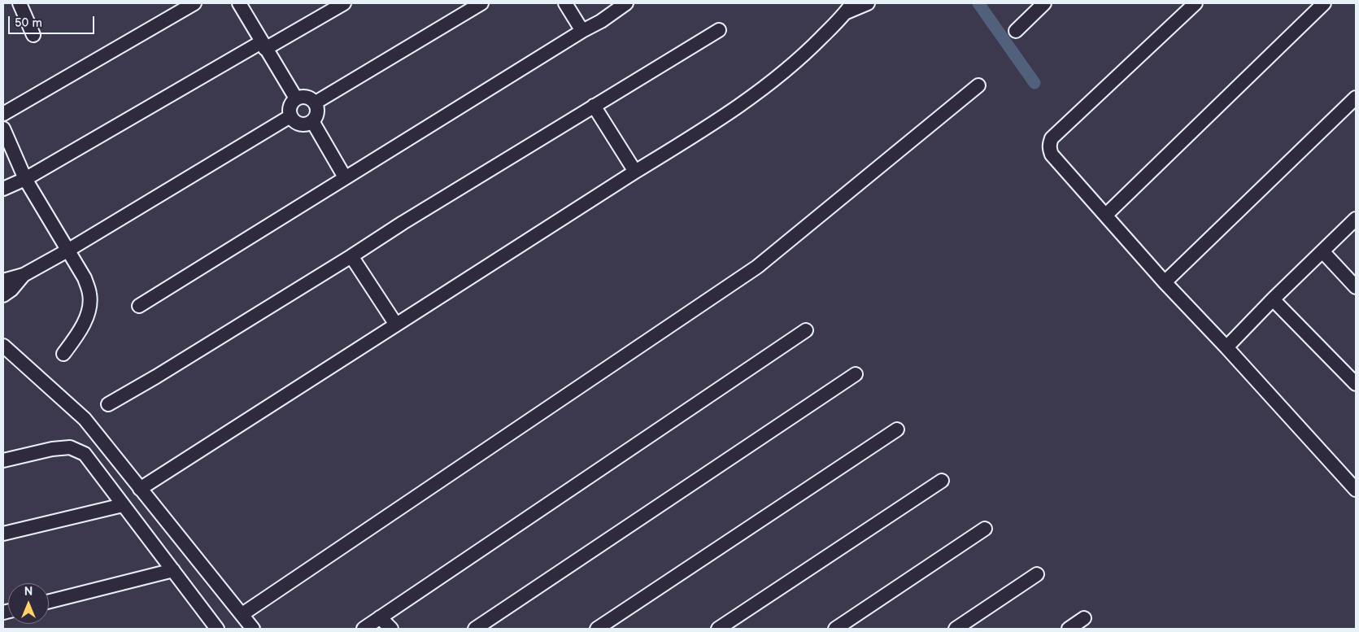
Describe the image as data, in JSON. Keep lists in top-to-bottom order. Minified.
{"scale_bar":"50 m","north":"top"}
